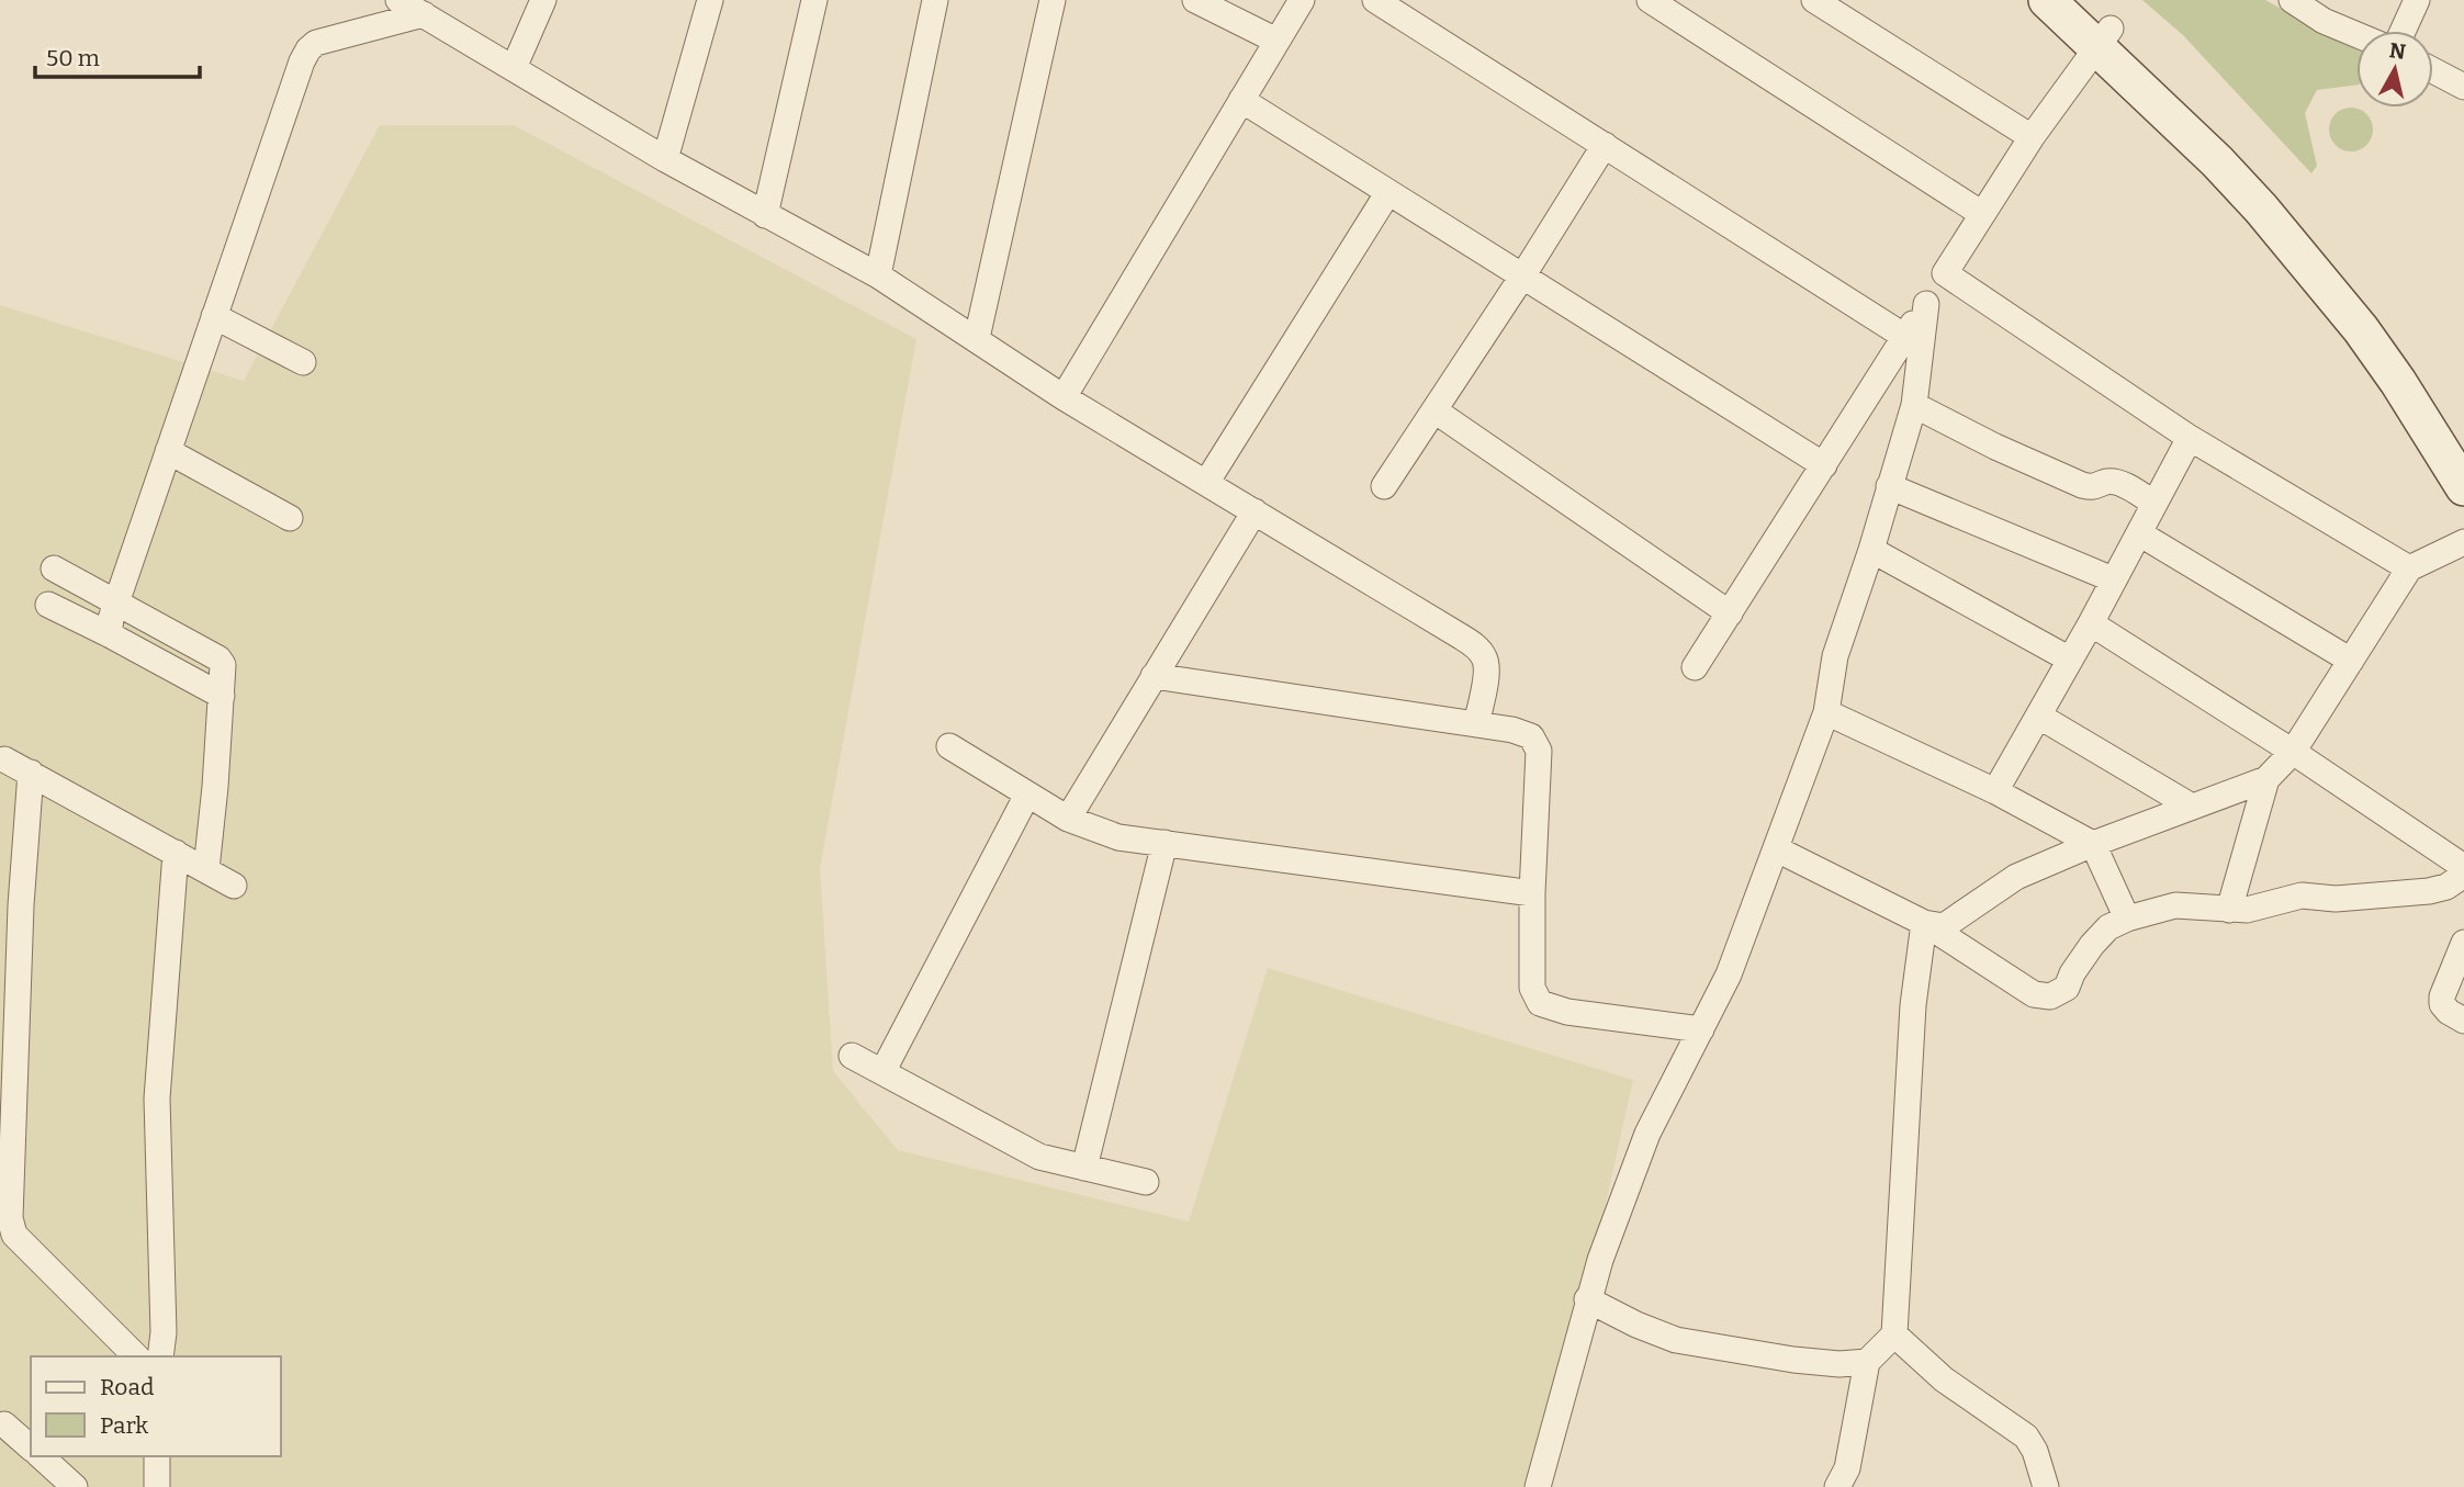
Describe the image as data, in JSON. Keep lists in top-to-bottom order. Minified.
{"legend":["Road","Park"],"scale_bar":"50 m","north":"top"}
